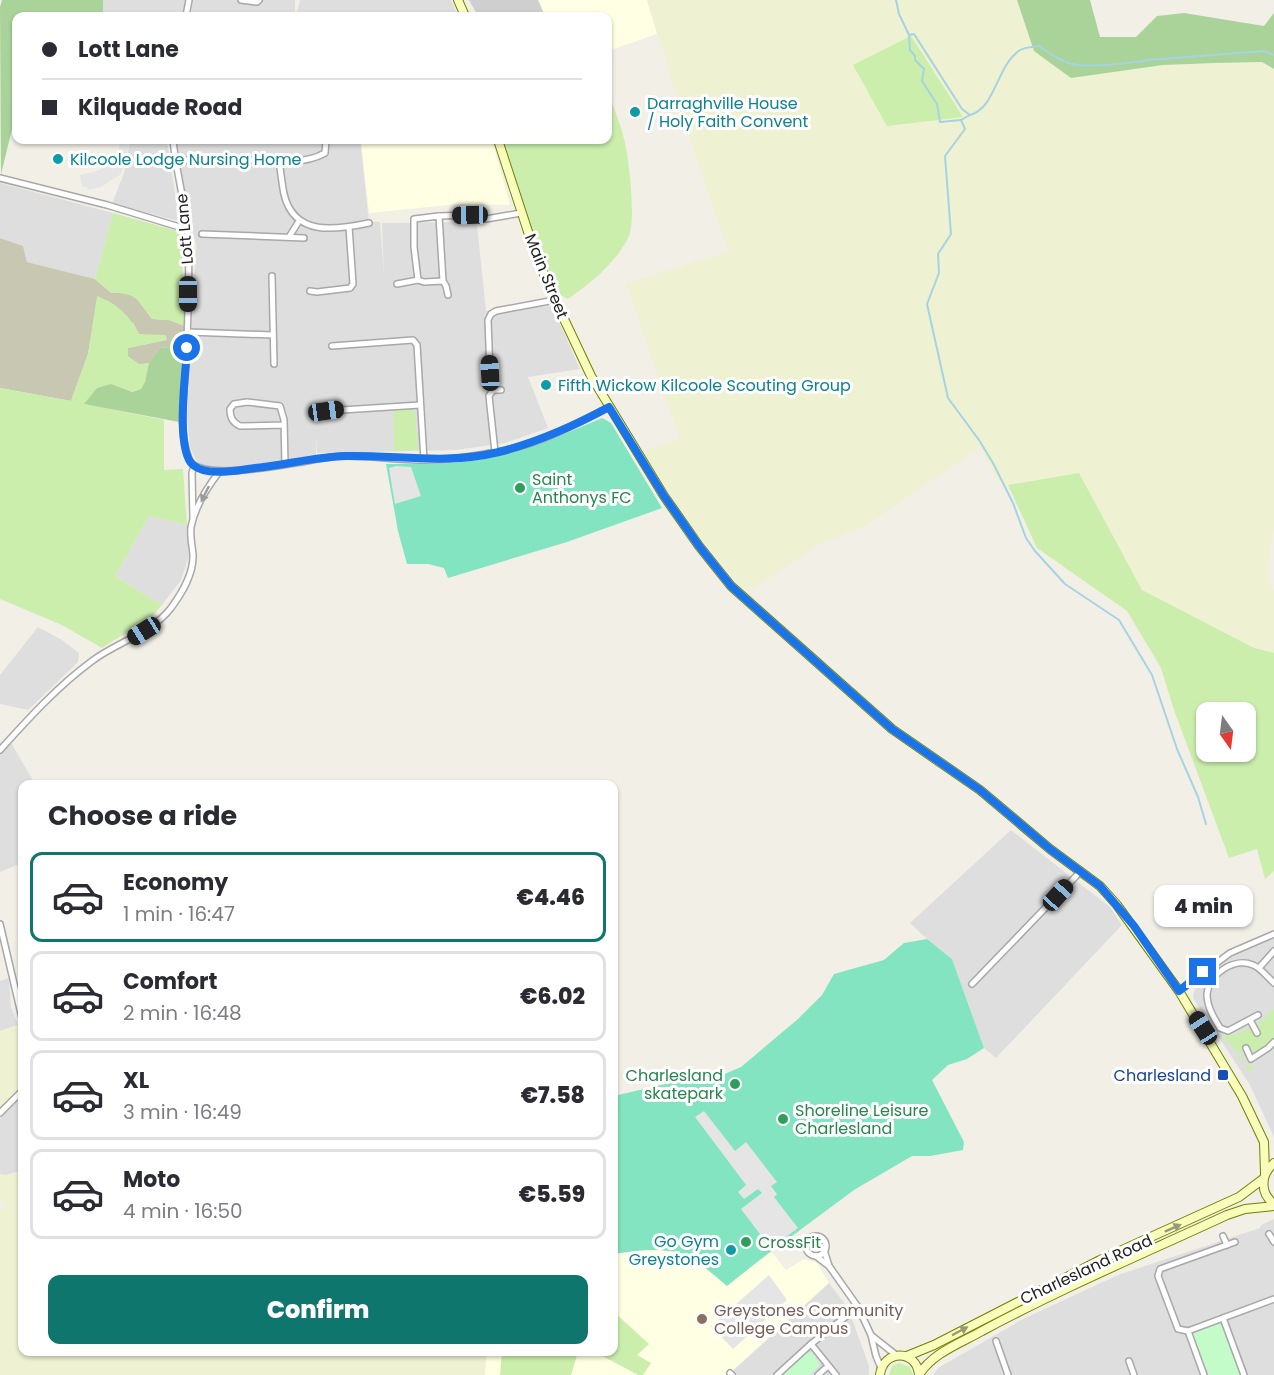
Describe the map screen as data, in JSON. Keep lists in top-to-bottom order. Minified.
{"streets":{"main road":["Main Street","Charlesland Road"],"street":["Lott Lane"]},"places":{"other":["Darraghville House / Holy Faith Convent","Kilcoole Lodge Nursing Home","Fifth Wickow Kilcoole Scouting Group","Saint Anthonys FC","Charlesland skatepark","Shoreline Leisure Charlesland","CrossFit","Go Gym Greystones","Greystones Community College Campus"],"transit":["Charlesland"]},"north":"bottom","page":{"banner":["Lott Lane","Kilquade Road"],"heading":"Choose a ride","list":[{"name":"Economy","note":"1 min · 16:47","value":"€4.46"},{"name":"Comfort","note":"2 min · 16:48","value":"€6.02"},{"name":"XL","note":"3 min · 16:49","value":"€7.58"},{"name":"Moto","note":"4 min · 16:50","value":"€5.59"}],"bubble":"4 min","buttons":"Confirm"}}
